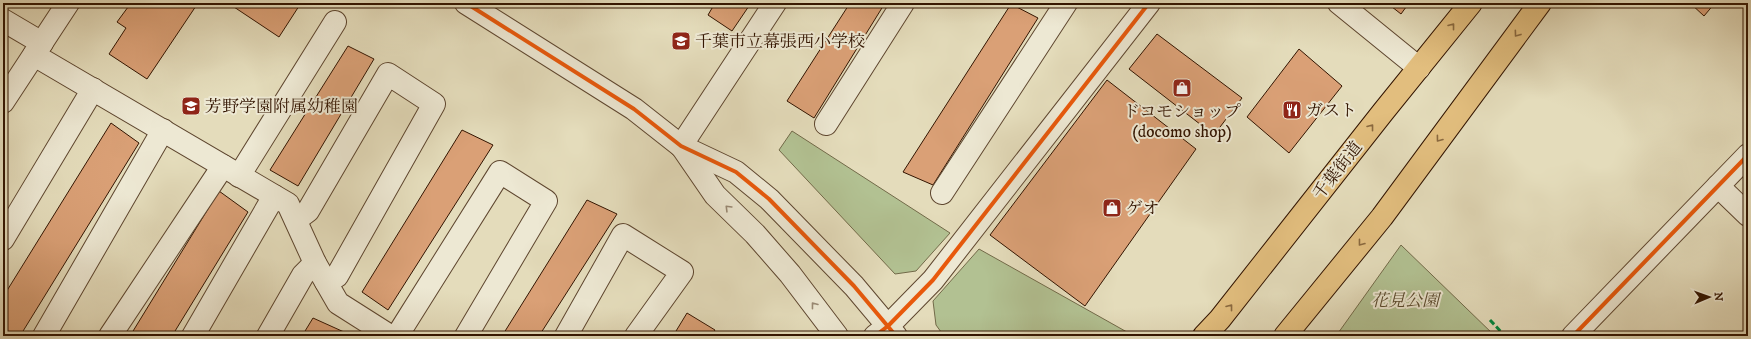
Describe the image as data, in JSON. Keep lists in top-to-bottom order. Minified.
{"streets":{"highway":["千葉街道"]},"parks":["花見公園"],"places":{"school or university":["千葉市立幕張西小学校","芳野学園附属幼稚園"],"shop":["ドコモショップ (docomo shop)","ゲオ"],"restaurant":["ガスト"]},"north":"right"}
